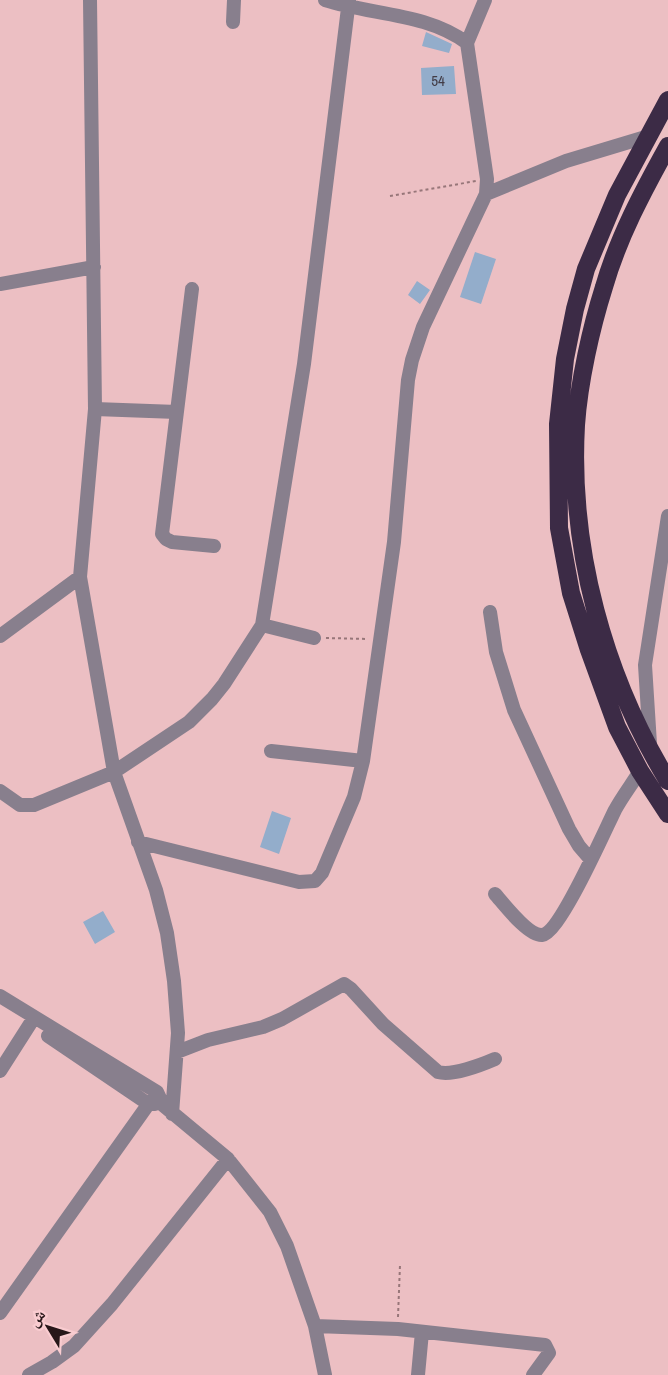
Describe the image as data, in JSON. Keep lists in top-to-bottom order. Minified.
{"house_numbers":["54"],"north":"top left"}
